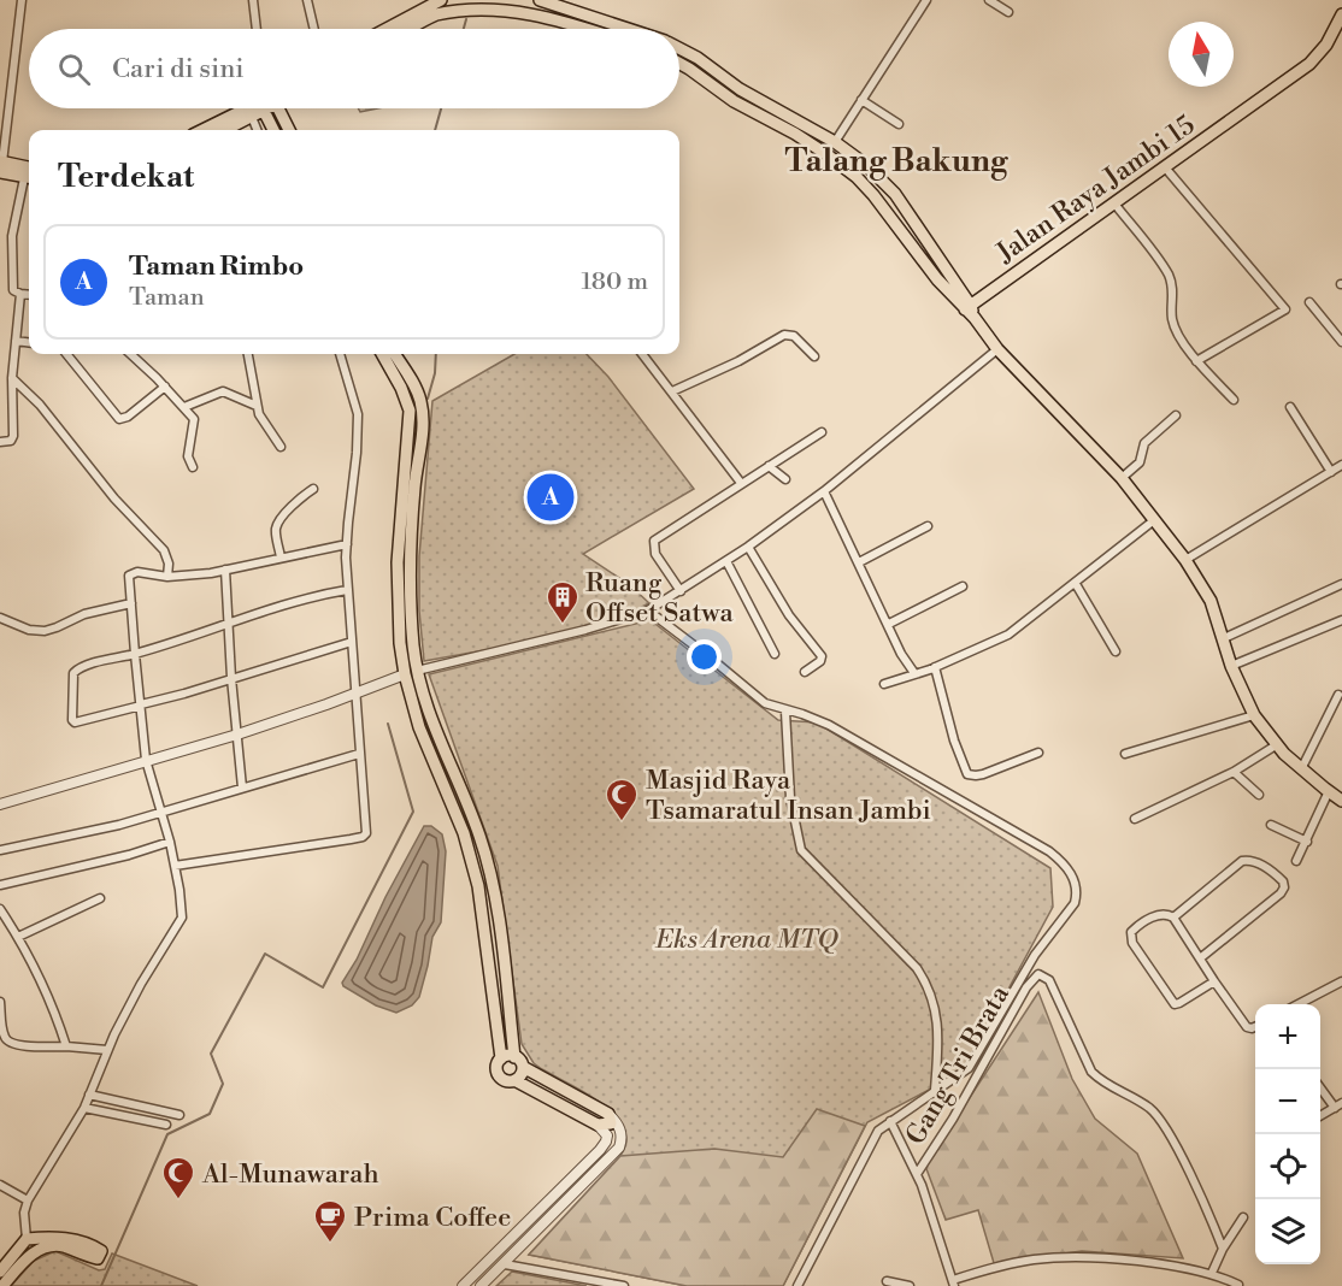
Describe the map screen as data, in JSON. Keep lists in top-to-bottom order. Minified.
{"streets":{"highway":["Jalan Raya Jambi 15"],"street":["Gang Tri Brata"]},"districts":["Talang Bakung"],"parks":["Eks Arena MTQ"],"places":{"building":["Ruang Offset Satwa"],"mosque":["Masjid Raya Tsamaratul Insan Jambi","Al-Munawarah"],"cafe":["Prima Coffee"]},"north":"top","page":{"search":"Cari di sini","heading":"Terdekat","list":[{"mark":"A","name":"Taman Rimbo","note":"Taman","value":"180 m"}],"pins":"A","map_buttons":["+","−"]}}
